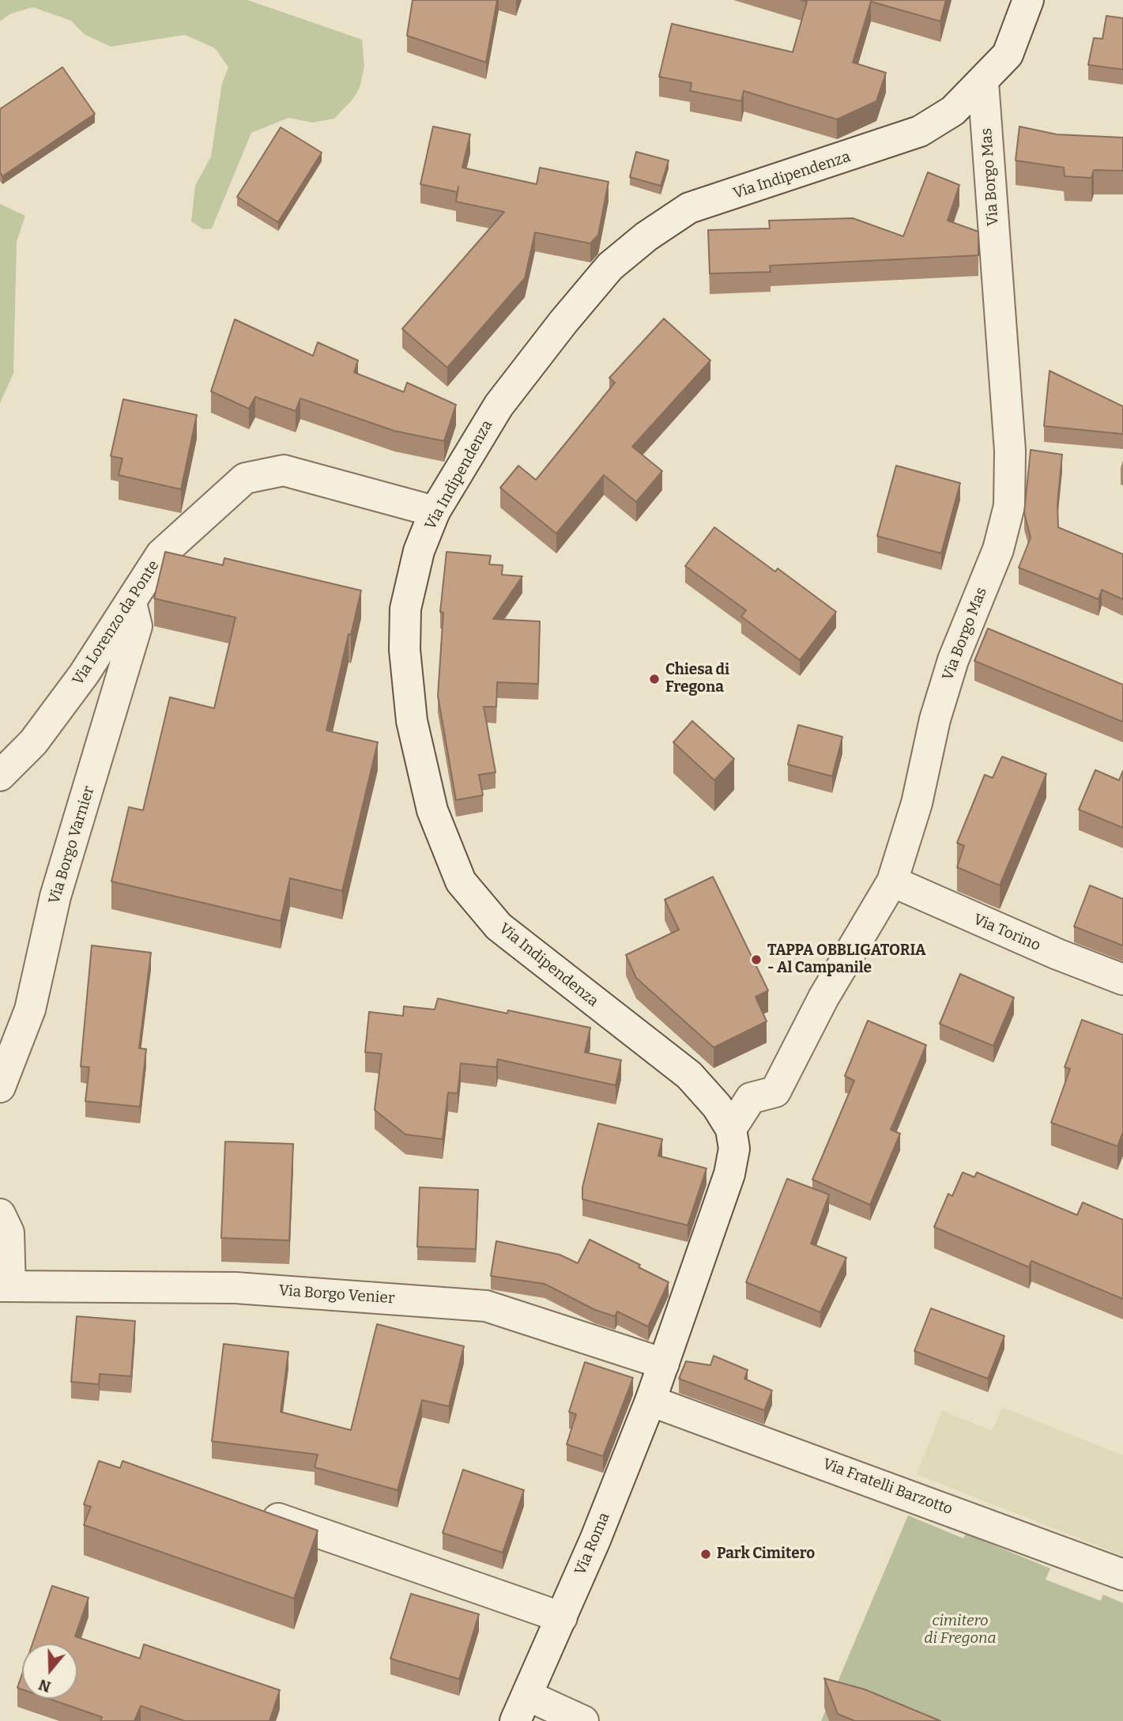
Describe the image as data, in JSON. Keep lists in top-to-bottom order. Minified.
{"streets":{"street":["Via Indipendenza","Via Borgo Mas","Via Lorenzo da Ponte","Via Borgo Varnier","Via Torino","Via Borgo Venier","Via Fratelli Barzotto","Via Roma"]},"crossings":[["Via Indipendenza","Via Borgo Mas"],["Via Indipendenza","Via Lorenzo da Ponte"],["Via Indipendenza","Via Borgo Venier"],["Via Indipendenza","Via Roma"],["Via Borgo Mas","Via Torino"],["Via Lorenzo da Ponte","Via Borgo Varnier"],["Via Borgo Venier","Via Roma"],["Via Fratelli Barzotto","Via Roma"]],"parks":["cimitero di Fregona"],"places":["Chiesa di Fregona","TAPPA OBBLIGATORIA - Al Campanile","Park Cimitero"],"north":"bottom"}
